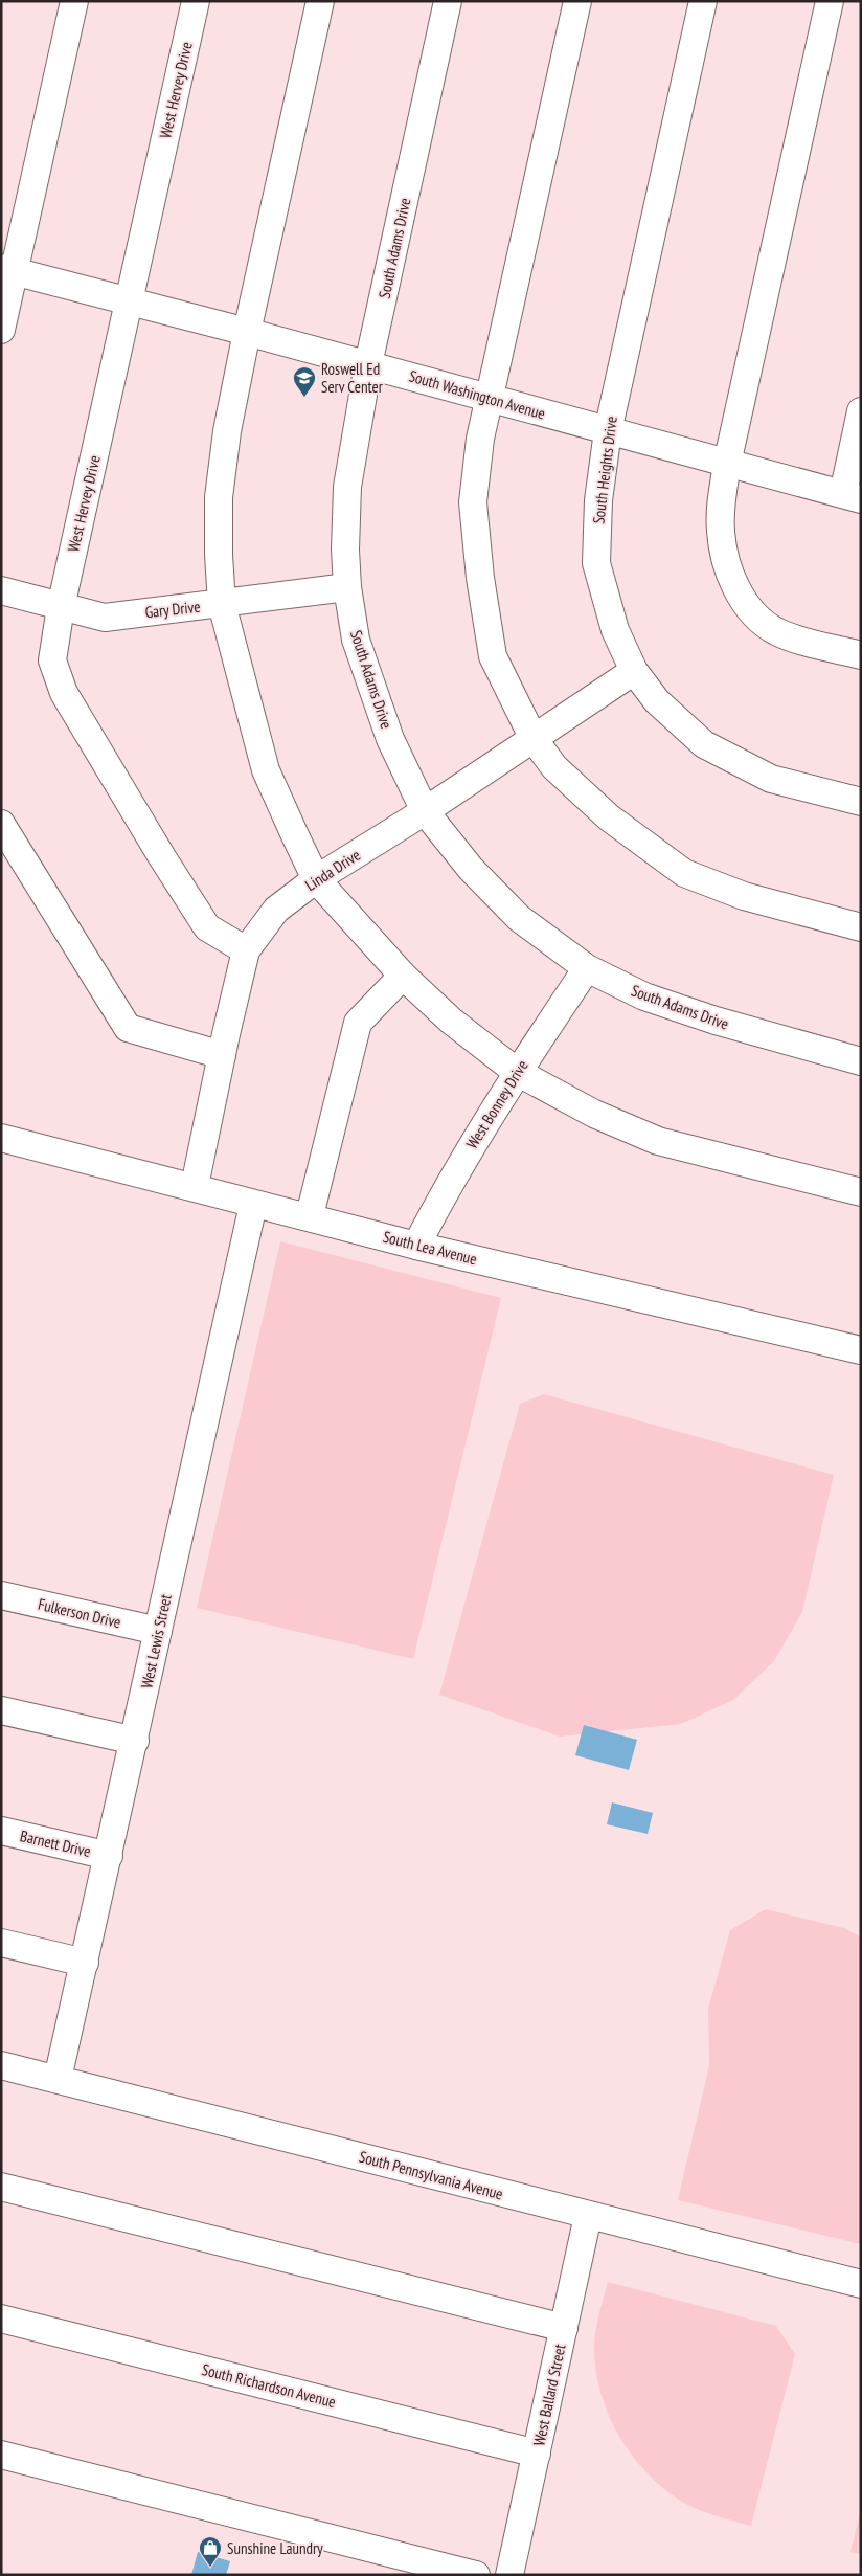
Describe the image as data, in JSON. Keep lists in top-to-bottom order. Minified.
{"streets":{"street":["West Hervey Drive","South Adams Drive","South Washington Avenue","South Heights Drive","Gary Drive","Linda Drive","West Bonney Drive","South Lea Avenue","Fulkerson Drive","West Lewis Street","Barnett Drive","South Pennsylvania Avenue","South Richardson Avenue","West Ballard Street"]},"crossings":[["West Hervey Drive","South Washington Avenue"],["West Hervey Drive","Gary Drive"],["West Hervey Drive","Linda Drive"],["South Adams Drive","South Washington Avenue"],["South Adams Drive","Gary Drive"],["South Adams Drive","Linda Drive"],["South Adams Drive","West Bonney Drive"],["South Washington Avenue","South Heights Drive"],["South Heights Drive","Linda Drive"],["Linda Drive","South Lea Avenue"],["West Bonney Drive","South Lea Avenue"],["South Lea Avenue","West Lewis Street"],["Fulkerson Drive","West Lewis Street"],["West Lewis Street","Barnett Drive"],["West Lewis Street","South Pennsylvania Avenue"],["South Pennsylvania Avenue","West Ballard Street"],["South Richardson Avenue","West Ballard Street"]],"places":{"school or university":["Roswell Ed Serv Center"],"shop":["Sunshine Laundry"]}}
